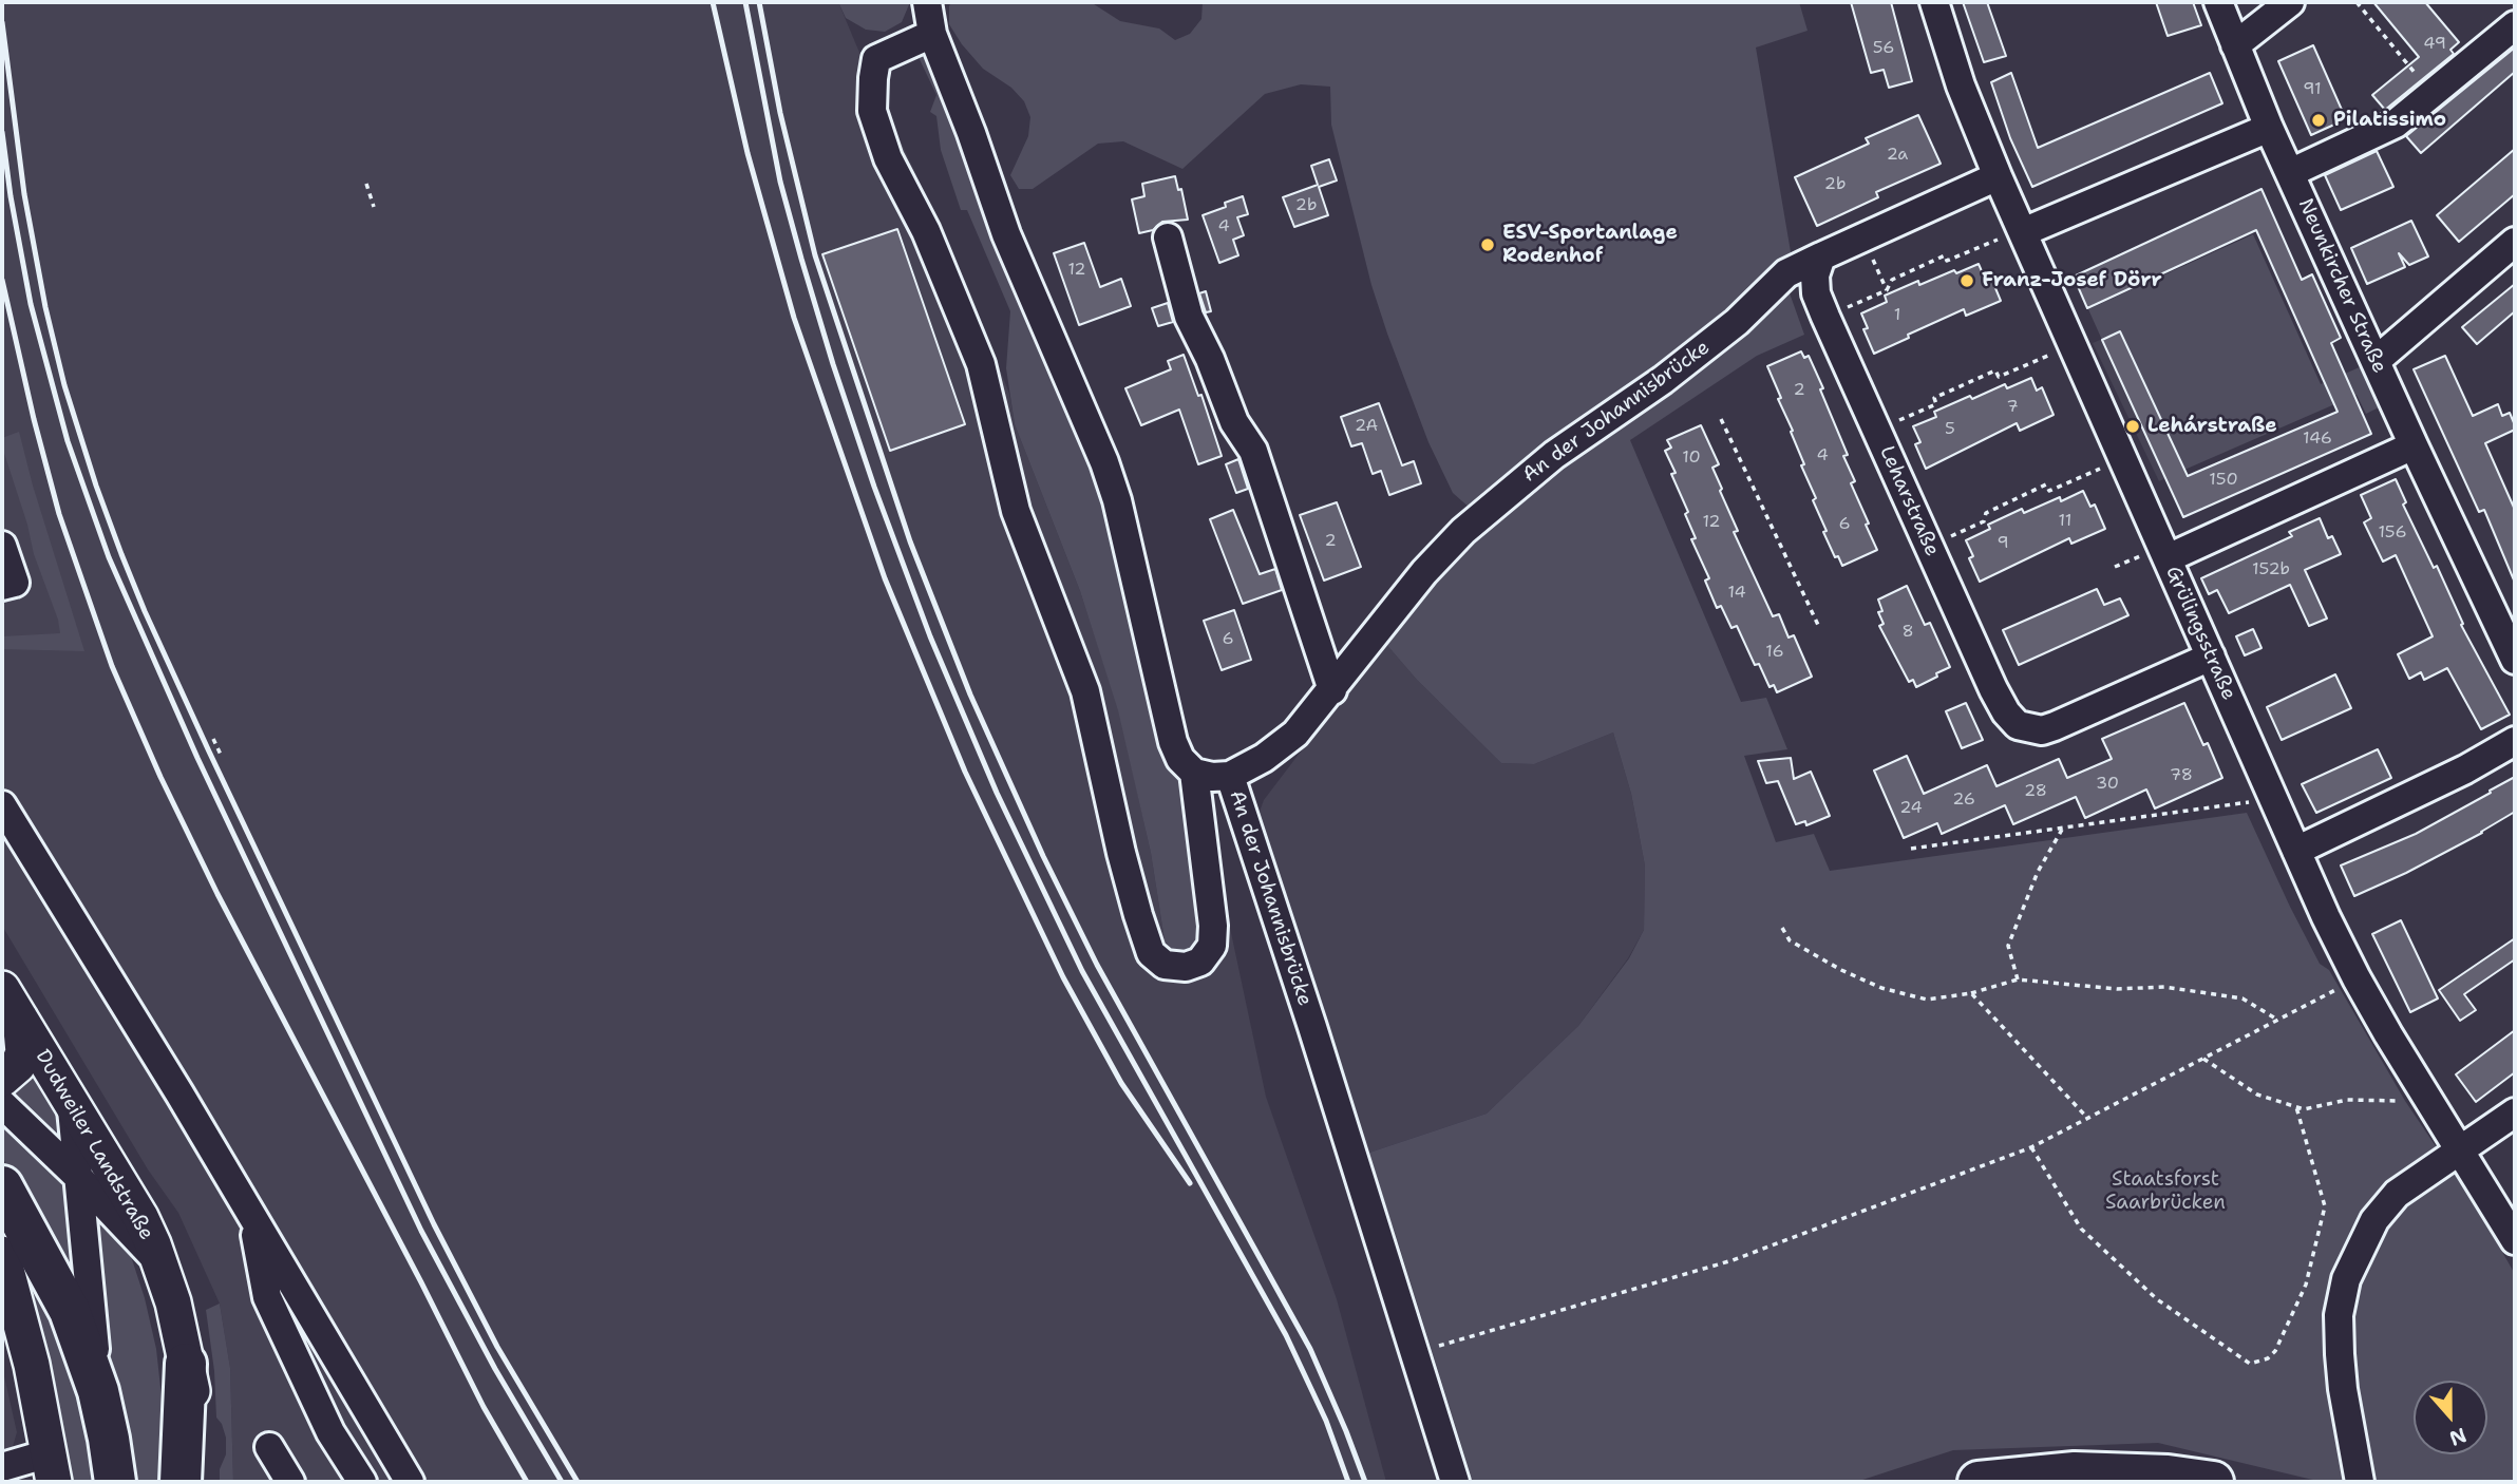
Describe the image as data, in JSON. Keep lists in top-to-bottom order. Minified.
{"streets":{"main road":["Dudweiler Landstraße"],"street":["Neunkircher Straße","An der Johannisbrücke","Leharstraße","Grülingsstraße"]},"crossings":[["An der Johannisbrücke","Leharstraße"],["Leharstraße","Grülingsstraße"]],"parks":["Staatsforst Saarbrücken"],"places":["Pilatissimo","ESV-Sportanlage Rodenhof","Franz-Josef Dörr","Lehárstraße"],"house_numbers":["49","56","91","2a","2b","2b","4","12","1","2","7","2A","5","146","4","10","150","11","12","6","156","2","9","152b","14","8","6","16","78","30","28","26","24"],"north":"bottom"}
